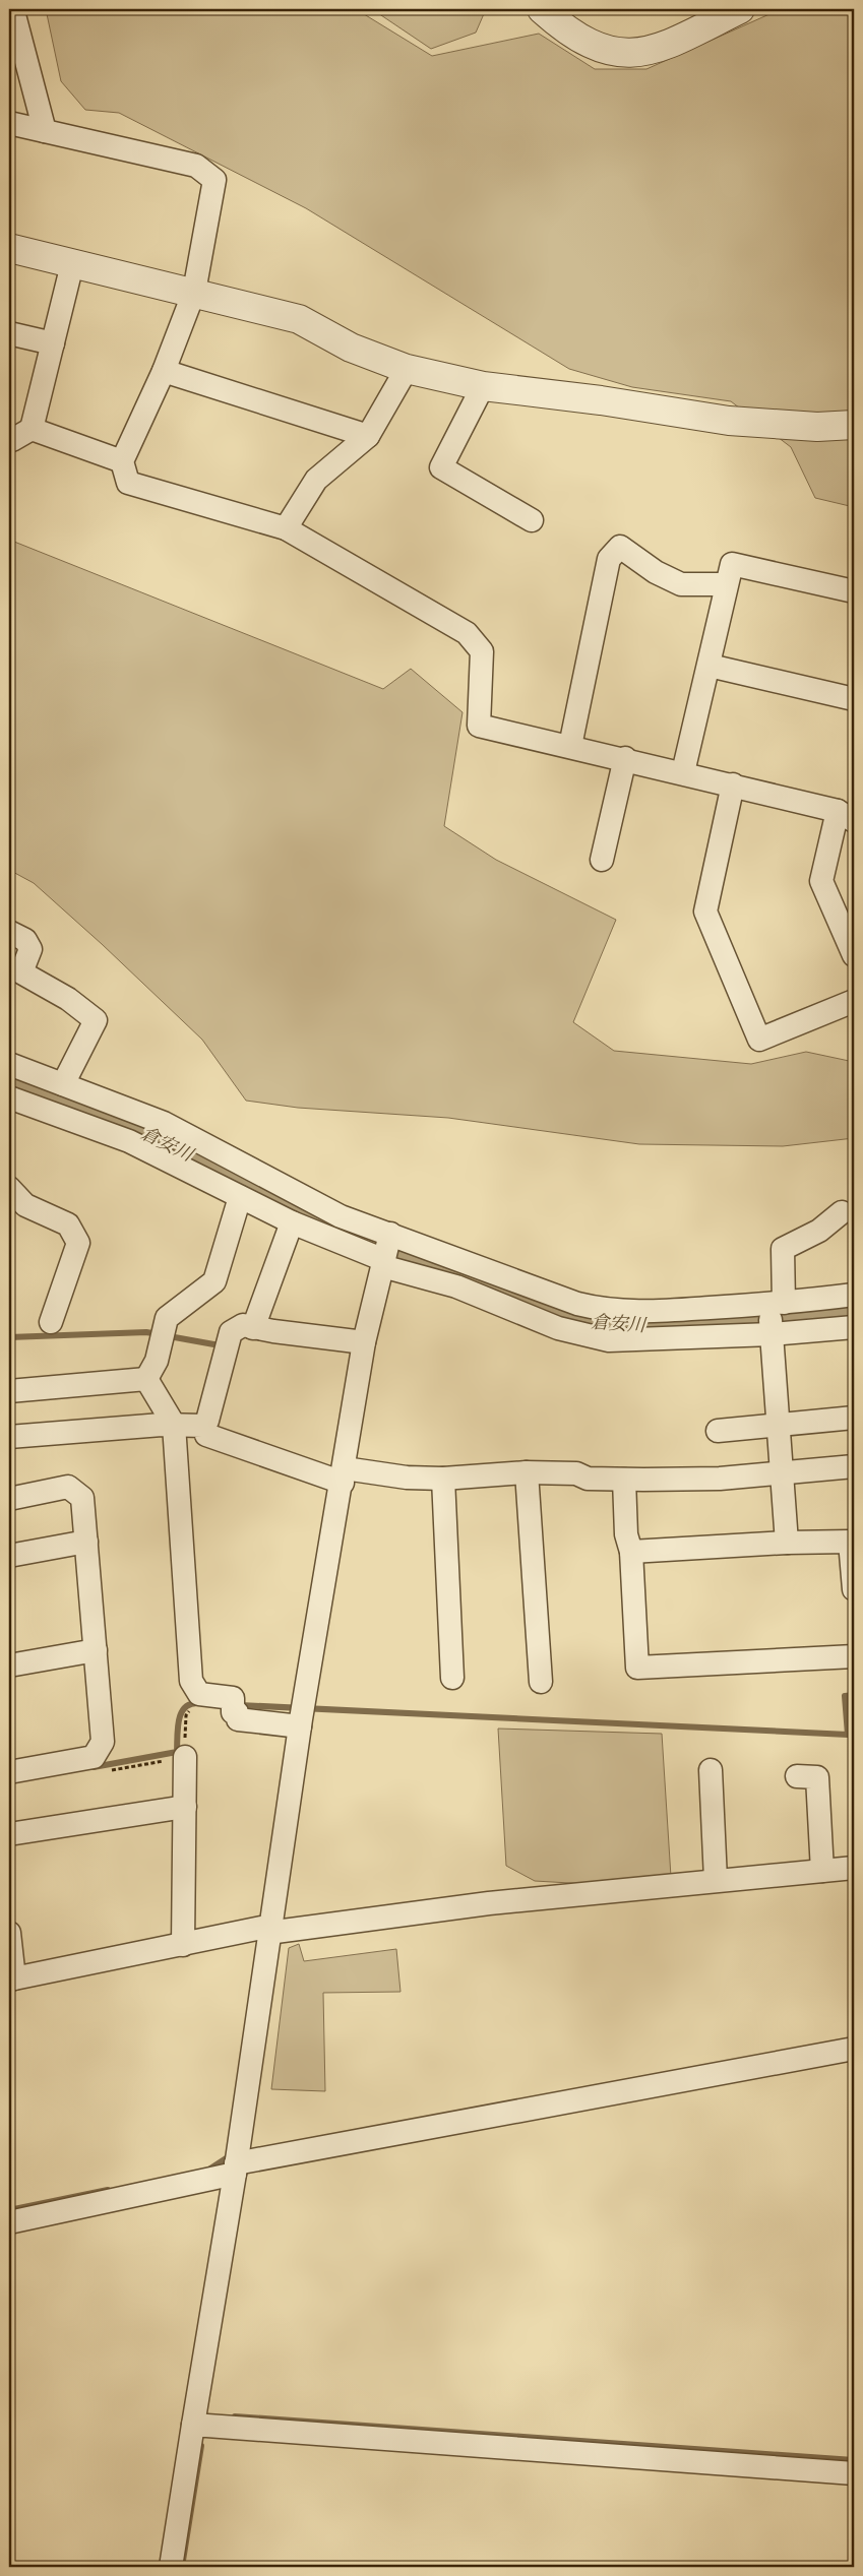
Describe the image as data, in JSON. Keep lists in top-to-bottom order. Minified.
{"water":["倉安川"]}
